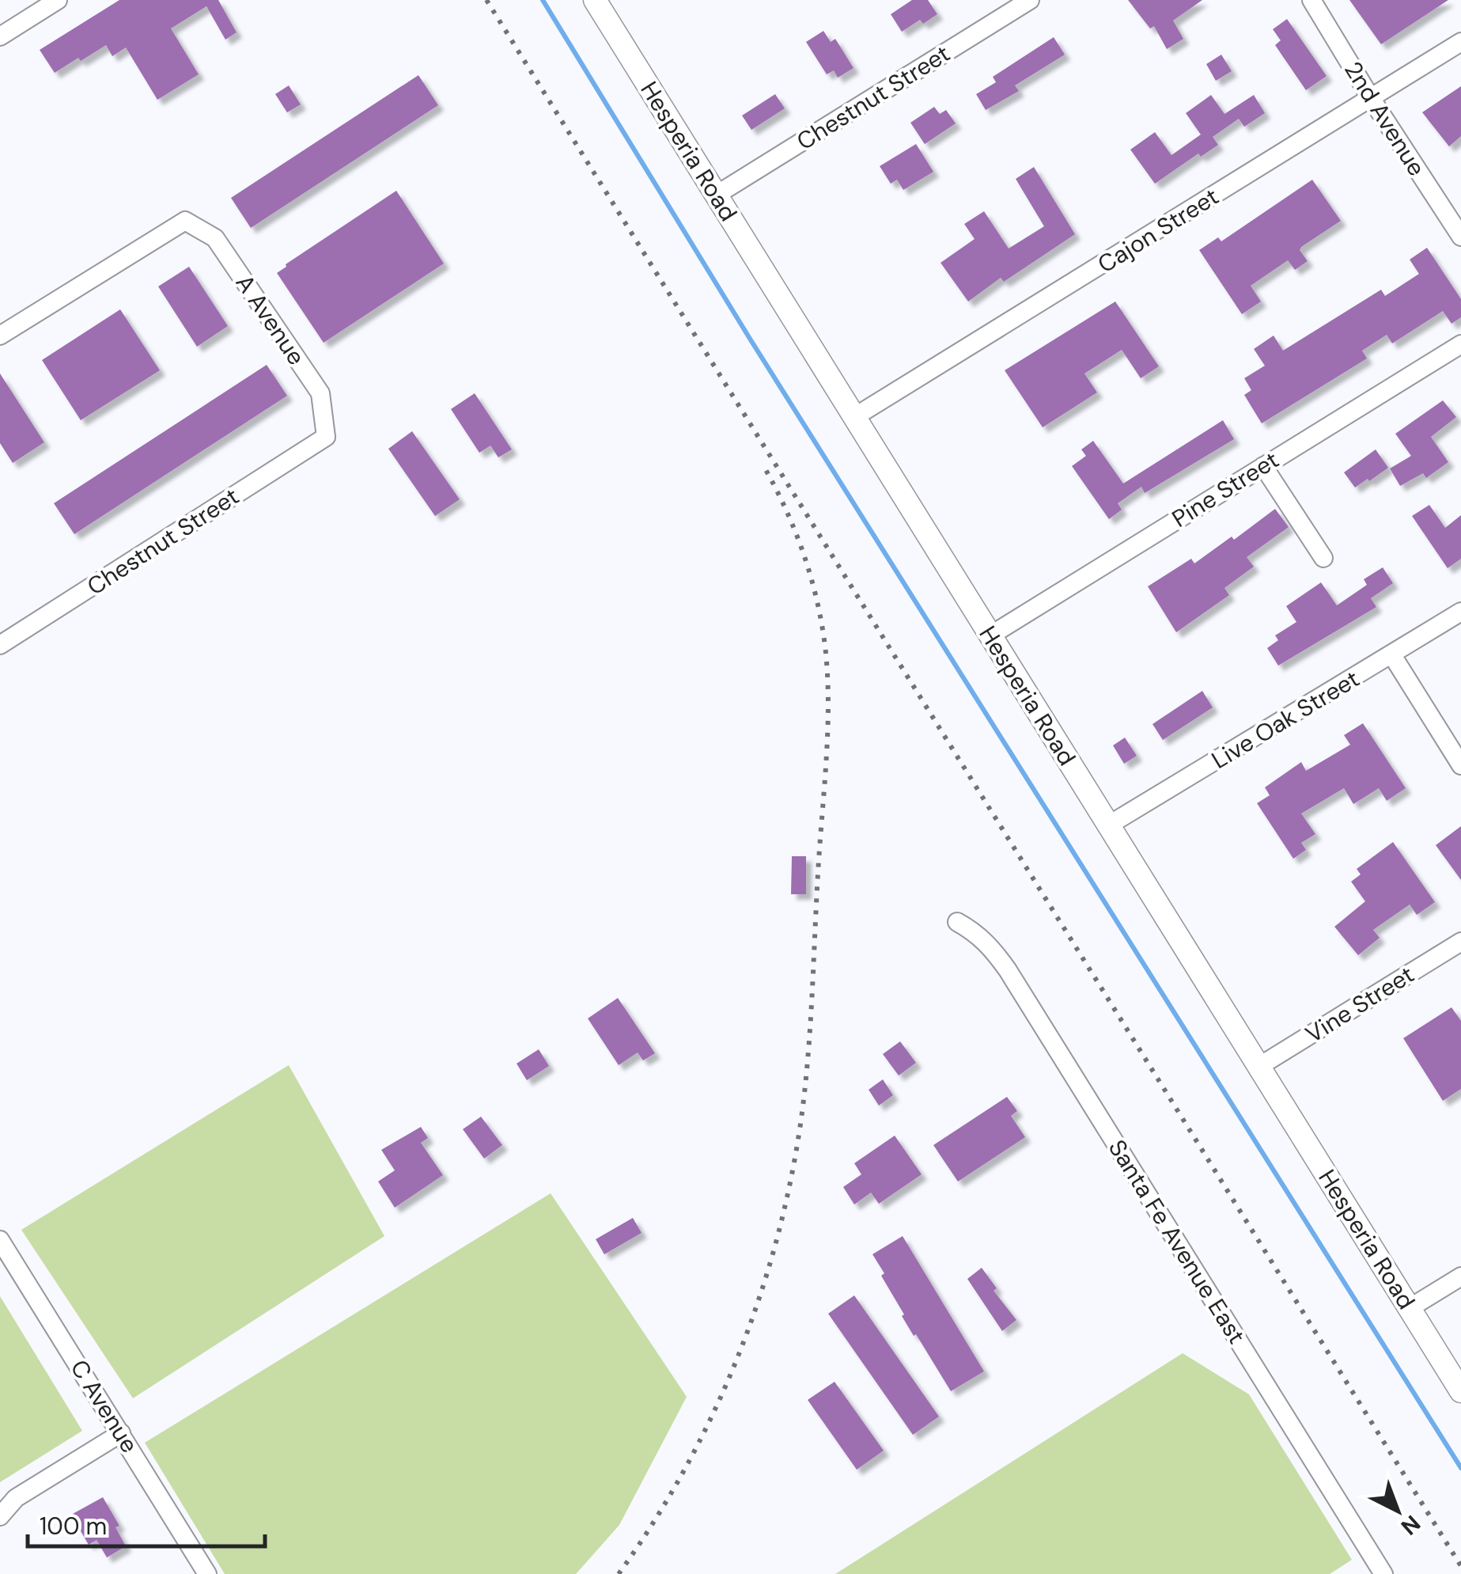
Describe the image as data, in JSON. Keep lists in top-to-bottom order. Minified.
{"streets":{"main road":["Hesperia Road"],"street":["Chestnut Street","2nd Avenue","Cajon Street","A Avenue","Pine Street","Live Oak Street","Vine Street","Santa Fe Avenue East","C Avenue"]},"crossings":[["Chestnut Street","Hesperia Road"],["Chestnut Street","A Avenue"],["2nd Avenue","Cajon Street"],["Hesperia Road","Cajon Street"],["Hesperia Road","Pine Street"],["Hesperia Road","Live Oak Street"],["Hesperia Road","Vine Street"]],"scale_bar":"100 m","north":"bottom right"}
